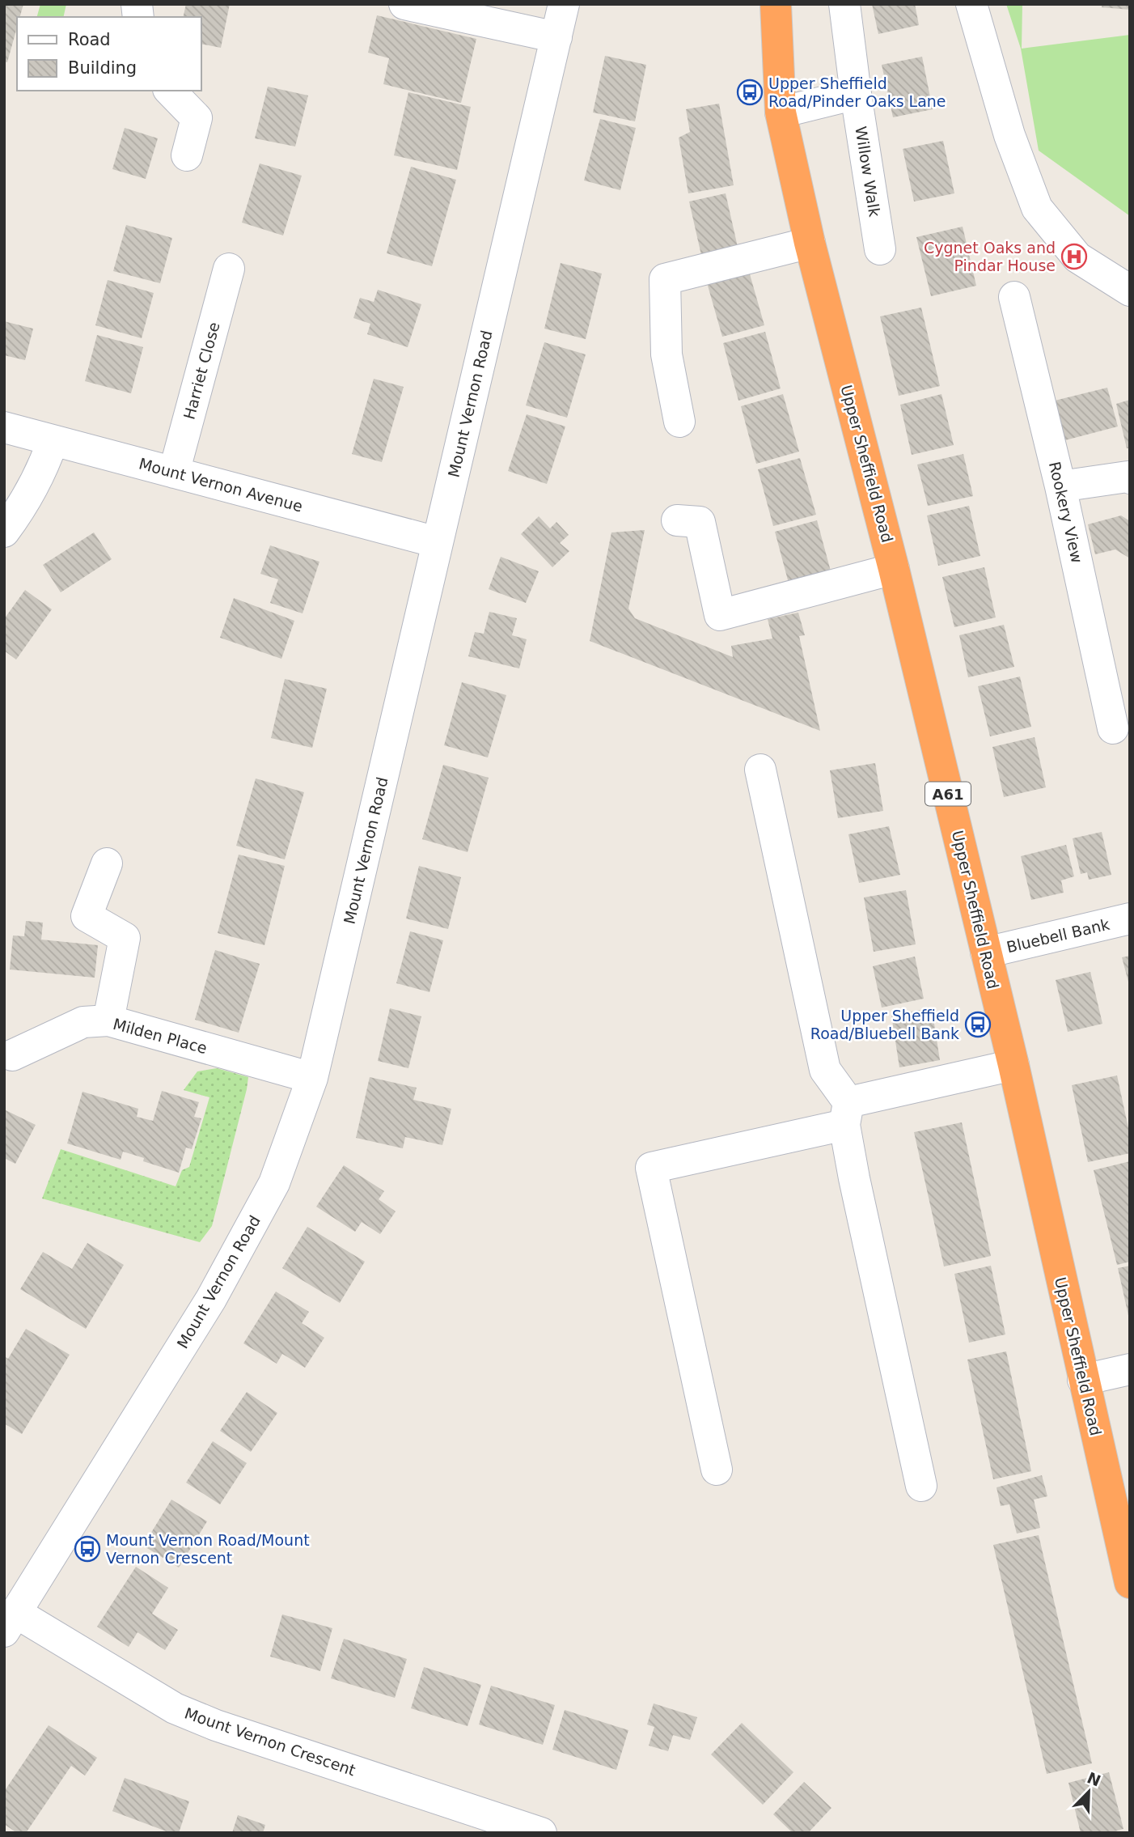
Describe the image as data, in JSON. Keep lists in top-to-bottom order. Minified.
{"streets":{"highway":["Upper Sheffield Road","A61"],"street":["Willow Walk","Harriet Close","Mount Vernon Road","Mount Vernon Avenue","Rookery View","Bluebell Bank","Milden Place","Mount Vernon Crescent"]},"crossings":[["Harriet Close","Mount Vernon Avenue"],["Mount Vernon Road","Mount Vernon Avenue"],["Mount Vernon Road","Milden Place"],["Mount Vernon Road","Mount Vernon Crescent"],["Upper Sheffield Road","Bluebell Bank"]],"places":{"bus stop":["Upper Sheffield Road/Pinder Oaks Lane","Upper Sheffield Road/Bluebell Bank","Mount Vernon Road/Mount Vernon Crescent"],"hospital":["Cygnet Oaks and Pindar House"]},"legend":["Road","Building"],"north":"top right"}
